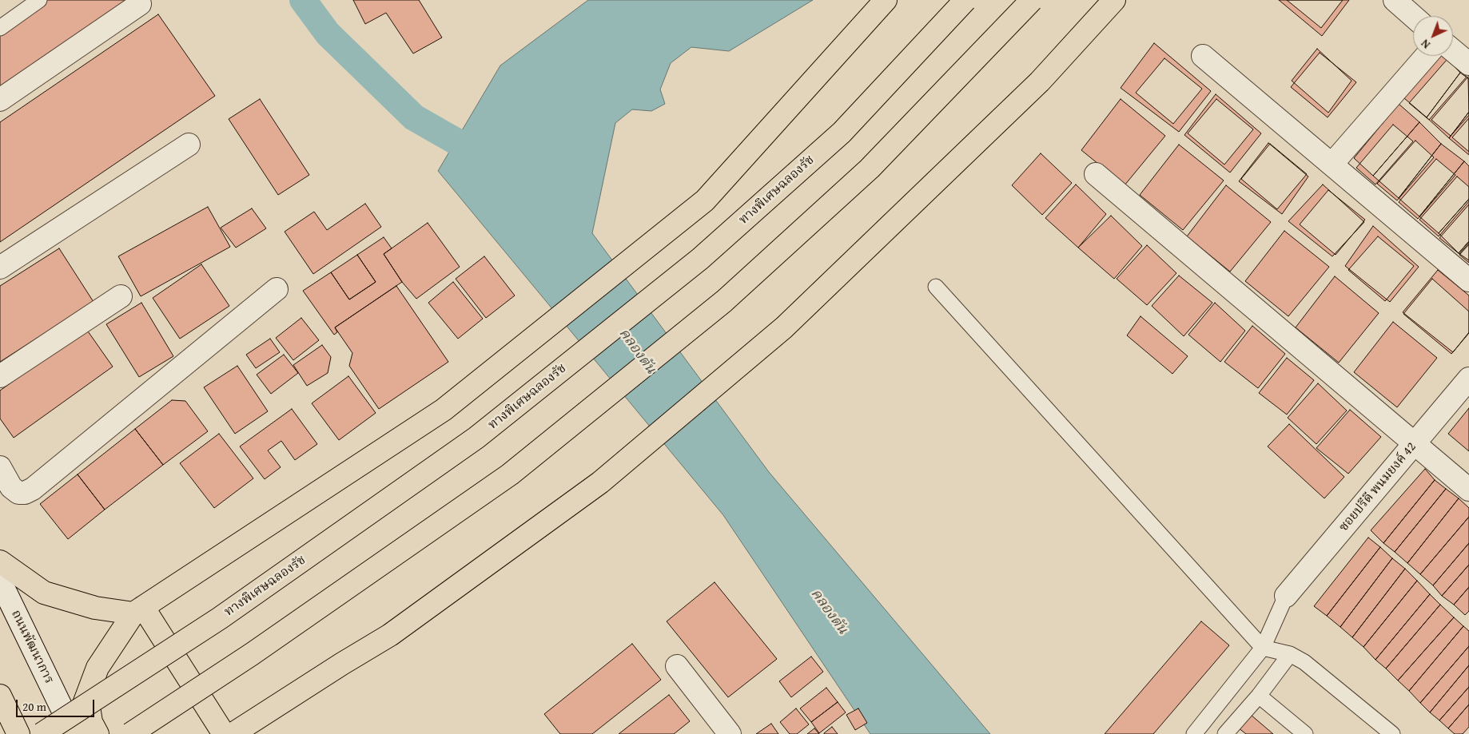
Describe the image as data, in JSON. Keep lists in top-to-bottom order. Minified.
{"streets":{"main road":["ทางพิเศษฉลองรัช"],"street":["ซอยปรีดี พนมยงค์ 42","ถนนพัฒนาการ"]},"water":["คลองตัน"],"scale_bar":"20 m","north":"bottom left"}
